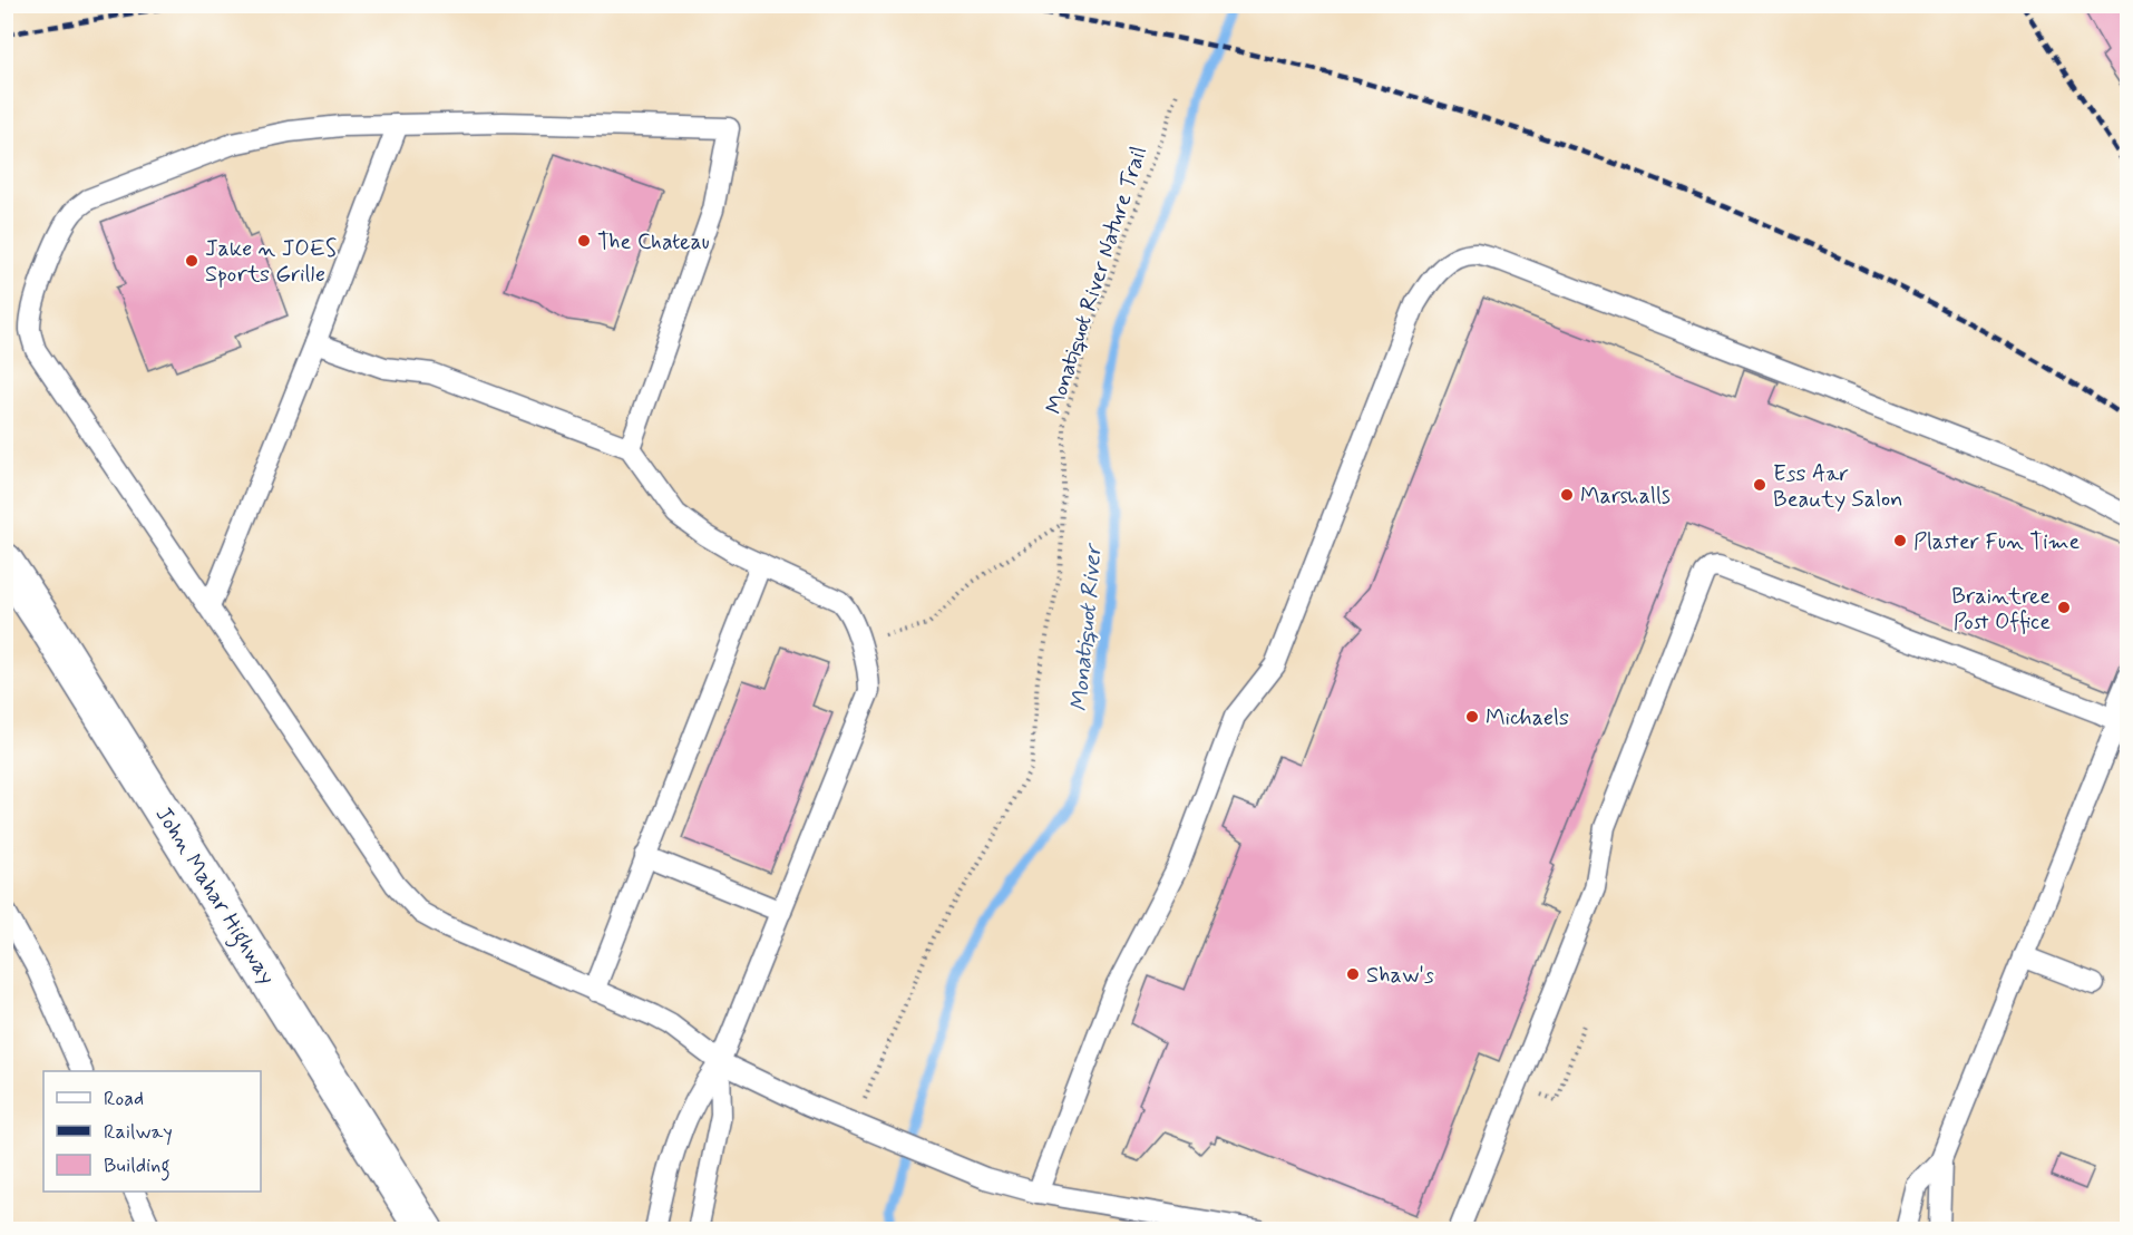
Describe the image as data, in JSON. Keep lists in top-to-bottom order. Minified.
{"streets":{"street":["John Mahar Highway"],"path":["Monatiquot River Nature Trail"]},"water":["Monatiquot River"],"places":["The Chateau","Jake n JOES Sports Grille","Ess Aar Beauty Salon","Marshalls","Plaster Fun Time","Braintree Post Office","Michaels","Shaw's"],"legend":["Road","Railway","Building"]}
